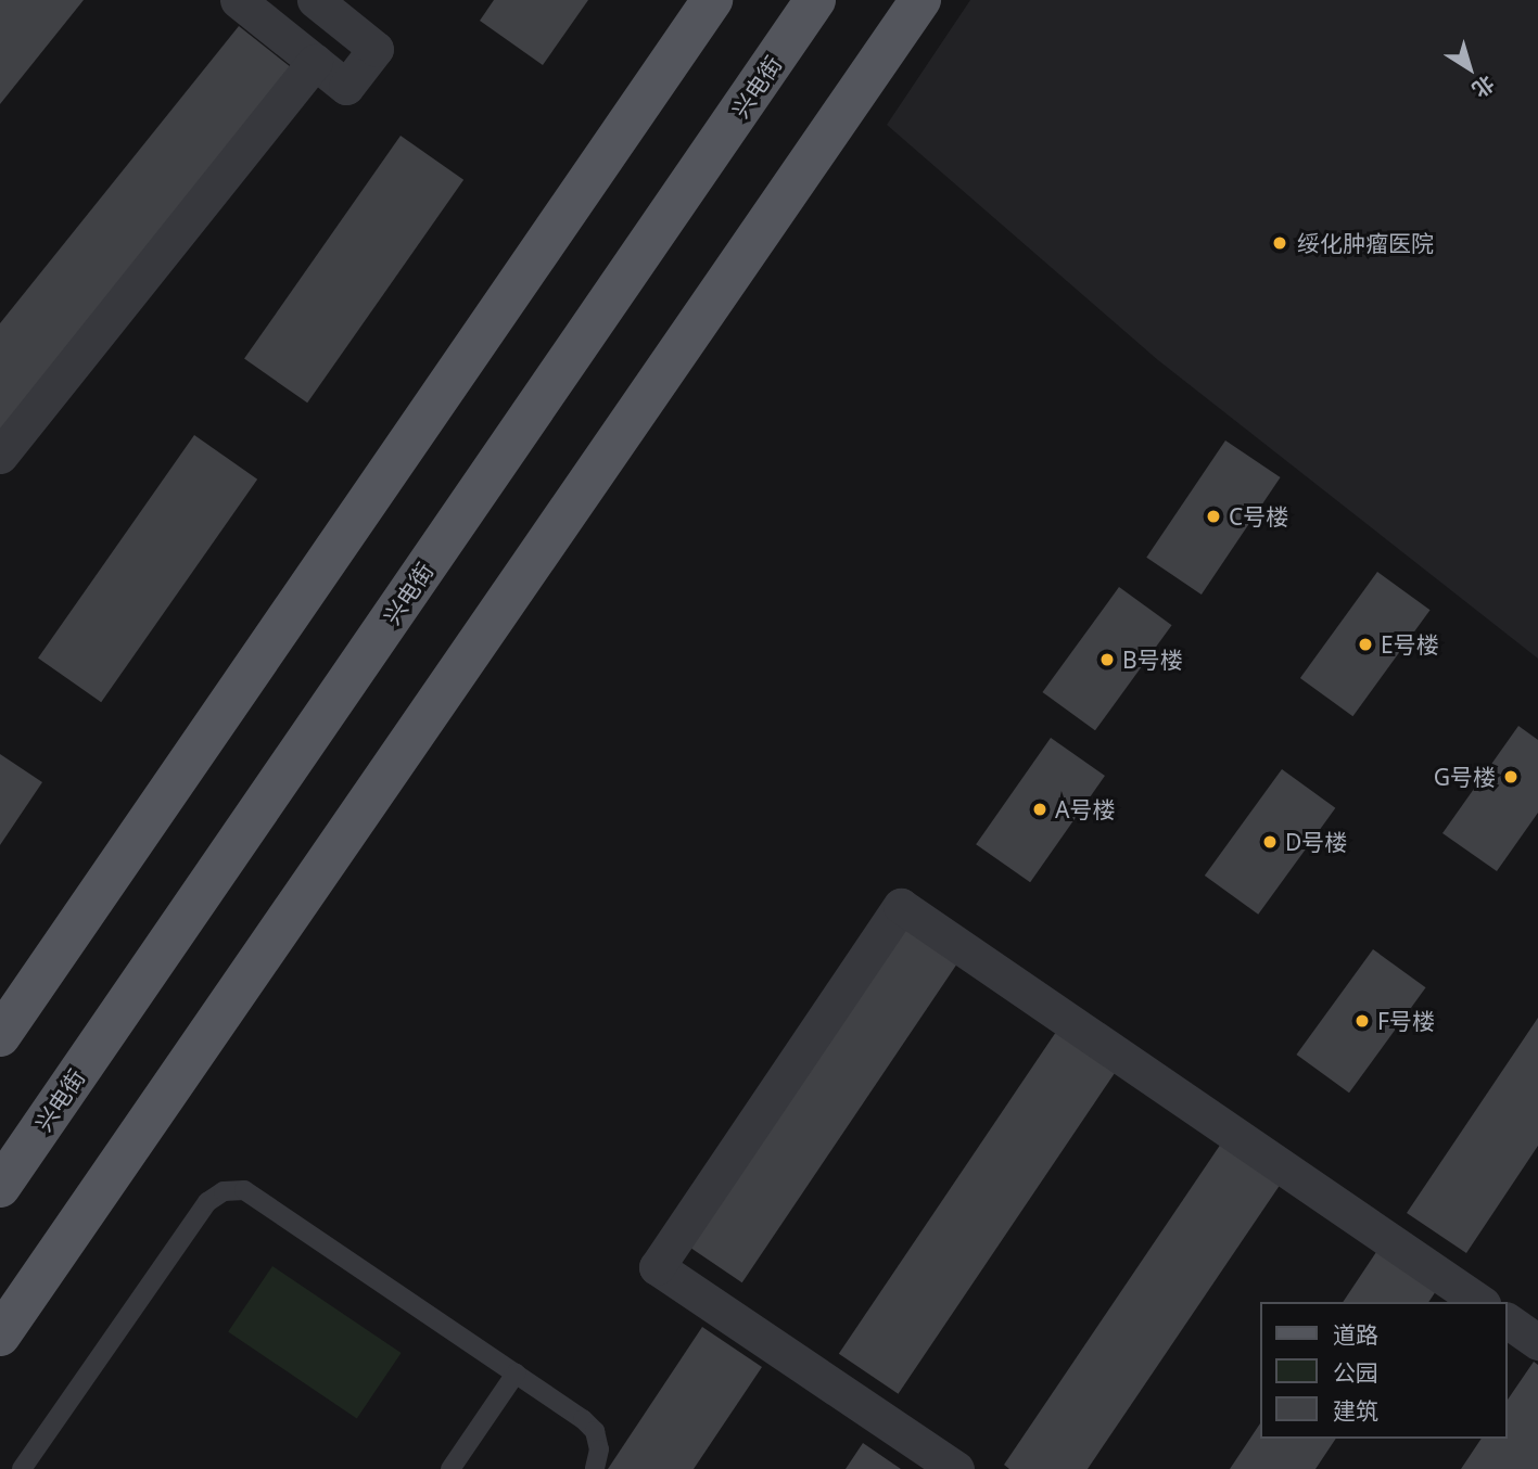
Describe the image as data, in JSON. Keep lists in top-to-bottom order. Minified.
{"streets":{"main road":["兴电街"]},"places":["绥化肿瘤医院","C号楼","E号楼","B号楼","G号楼","A号楼","D号楼","F号楼"],"legend":["道路","公园","建筑"],"north":"bottom right"}
